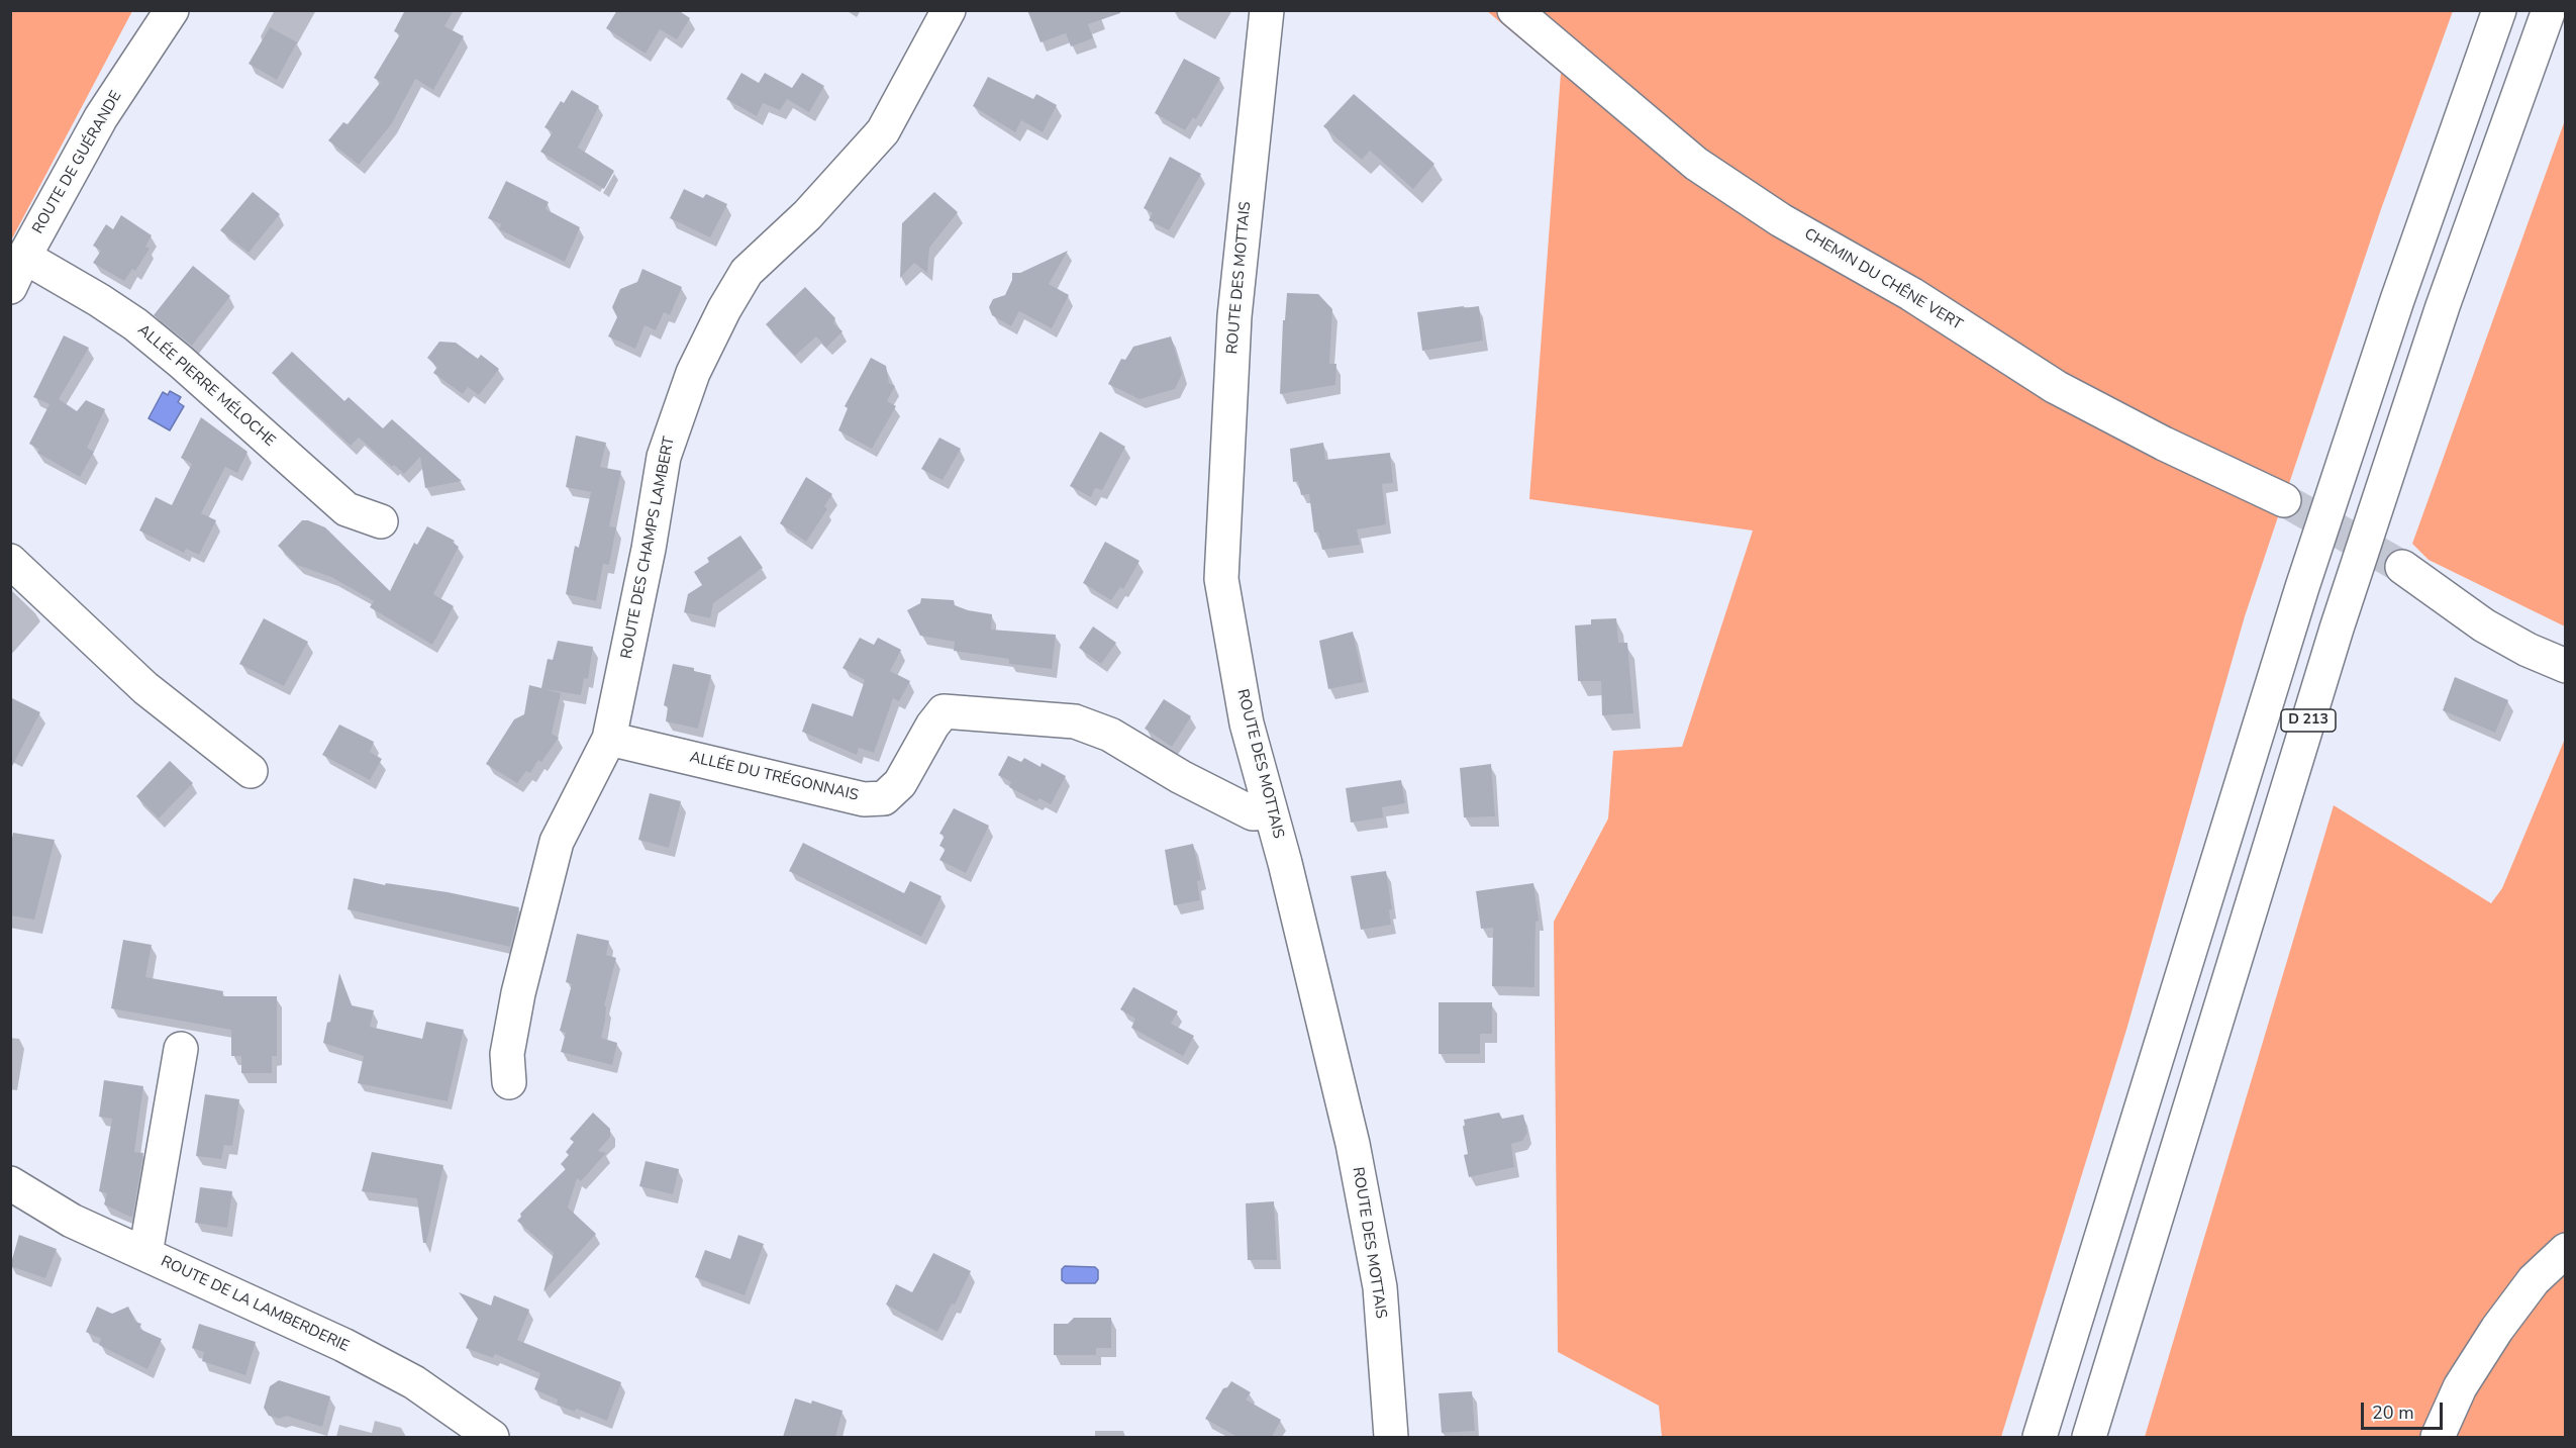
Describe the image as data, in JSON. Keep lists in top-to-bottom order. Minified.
{"streets":{"main road":["ROUTE DE GUÉRANDE","ROUTE DES MOTTAIS","CHEMIN DU CHÊNE VERT","ALLÉE PIERRE MÉLOCHE","ROUTE DES CHAMPS LAMBERT","D 213","ALLÉE DU TRÉGONNAIS","ROUTE DE LA LAMBERDERIE"]},"crossings":[["ROUTE DE GUÉRANDE","ALLÉE PIERRE MÉLOCHE"],["ROUTE DES MOTTAIS","ALLÉE DU TRÉGONNAIS"],["ROUTE DES CHAMPS LAMBERT","ALLÉE DU TRÉGONNAIS"]],"scale_bar":"20 m"}
